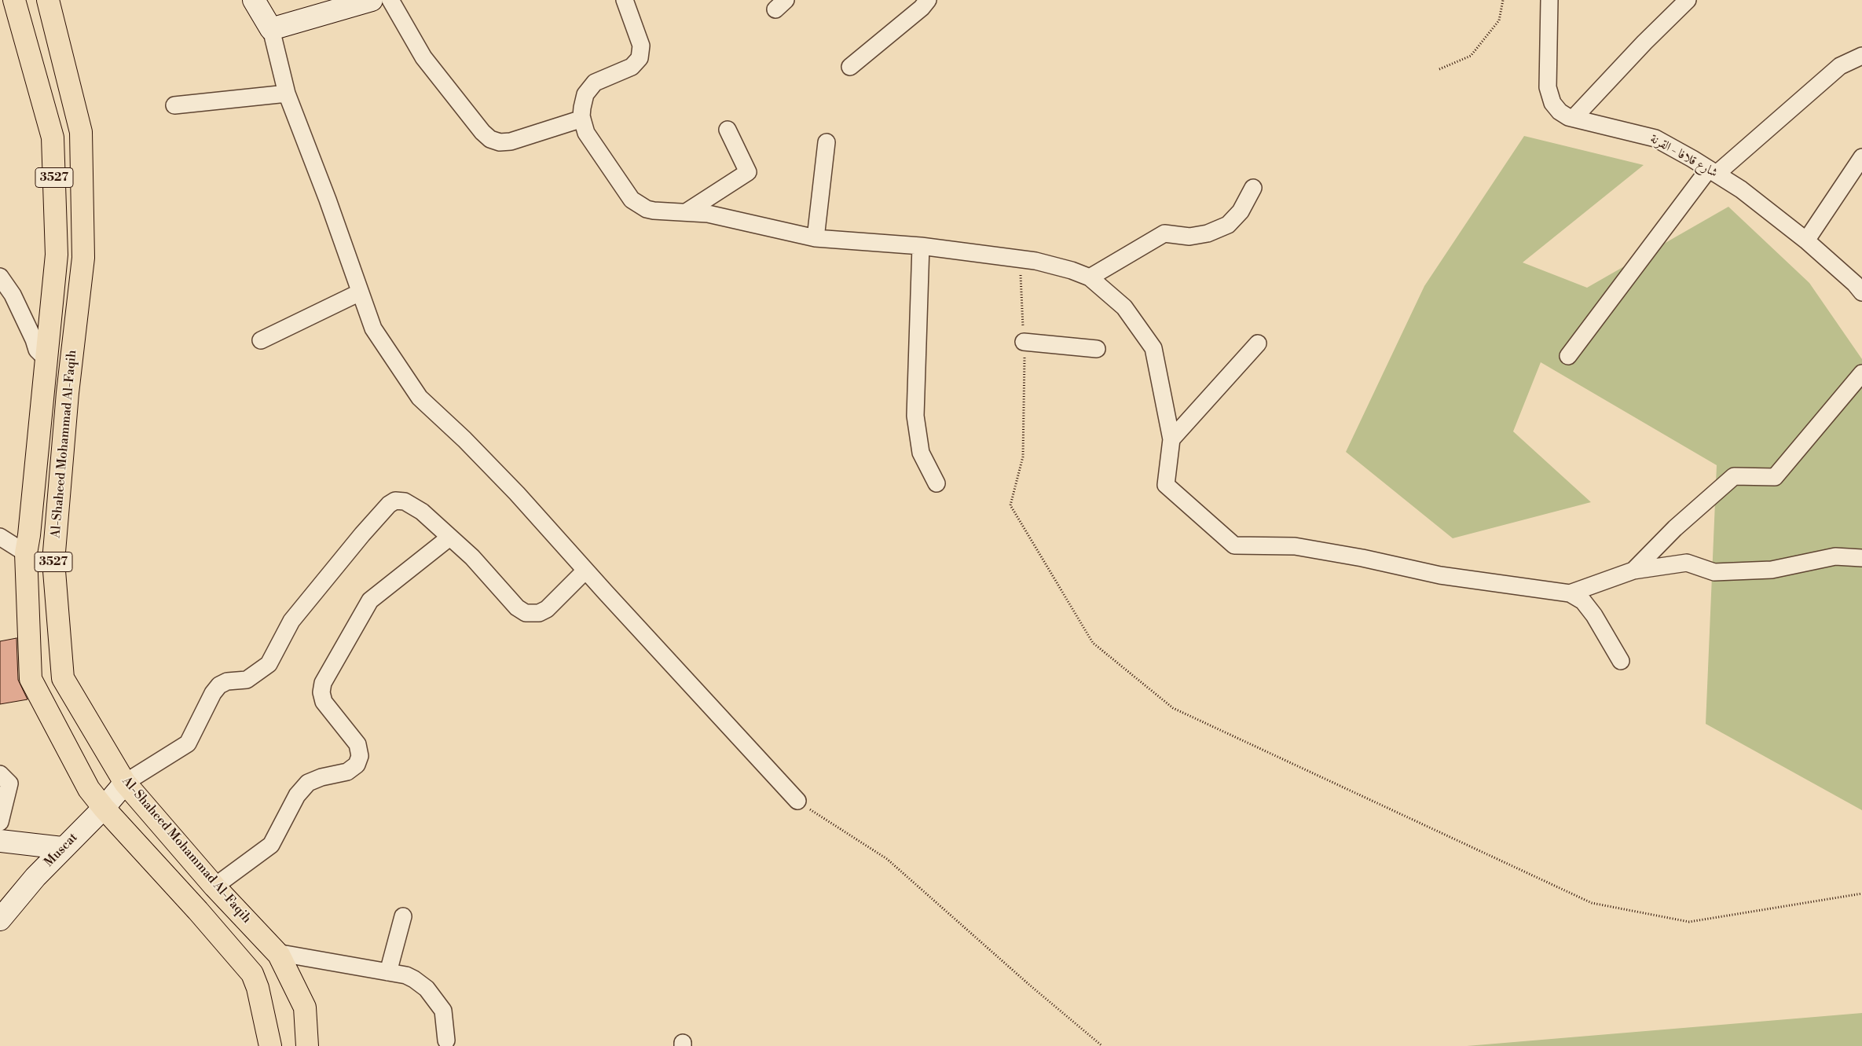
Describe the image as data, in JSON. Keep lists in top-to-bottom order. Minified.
{"streets":{"main road":["3527","Al-Shaheed Mohammad Al-Faqih","Muscat"],"street":["شارع قلافا - القرنة"]},"crossings":[["Al-Shaheed Mohammad Al-Faqih","Muscat"]]}
